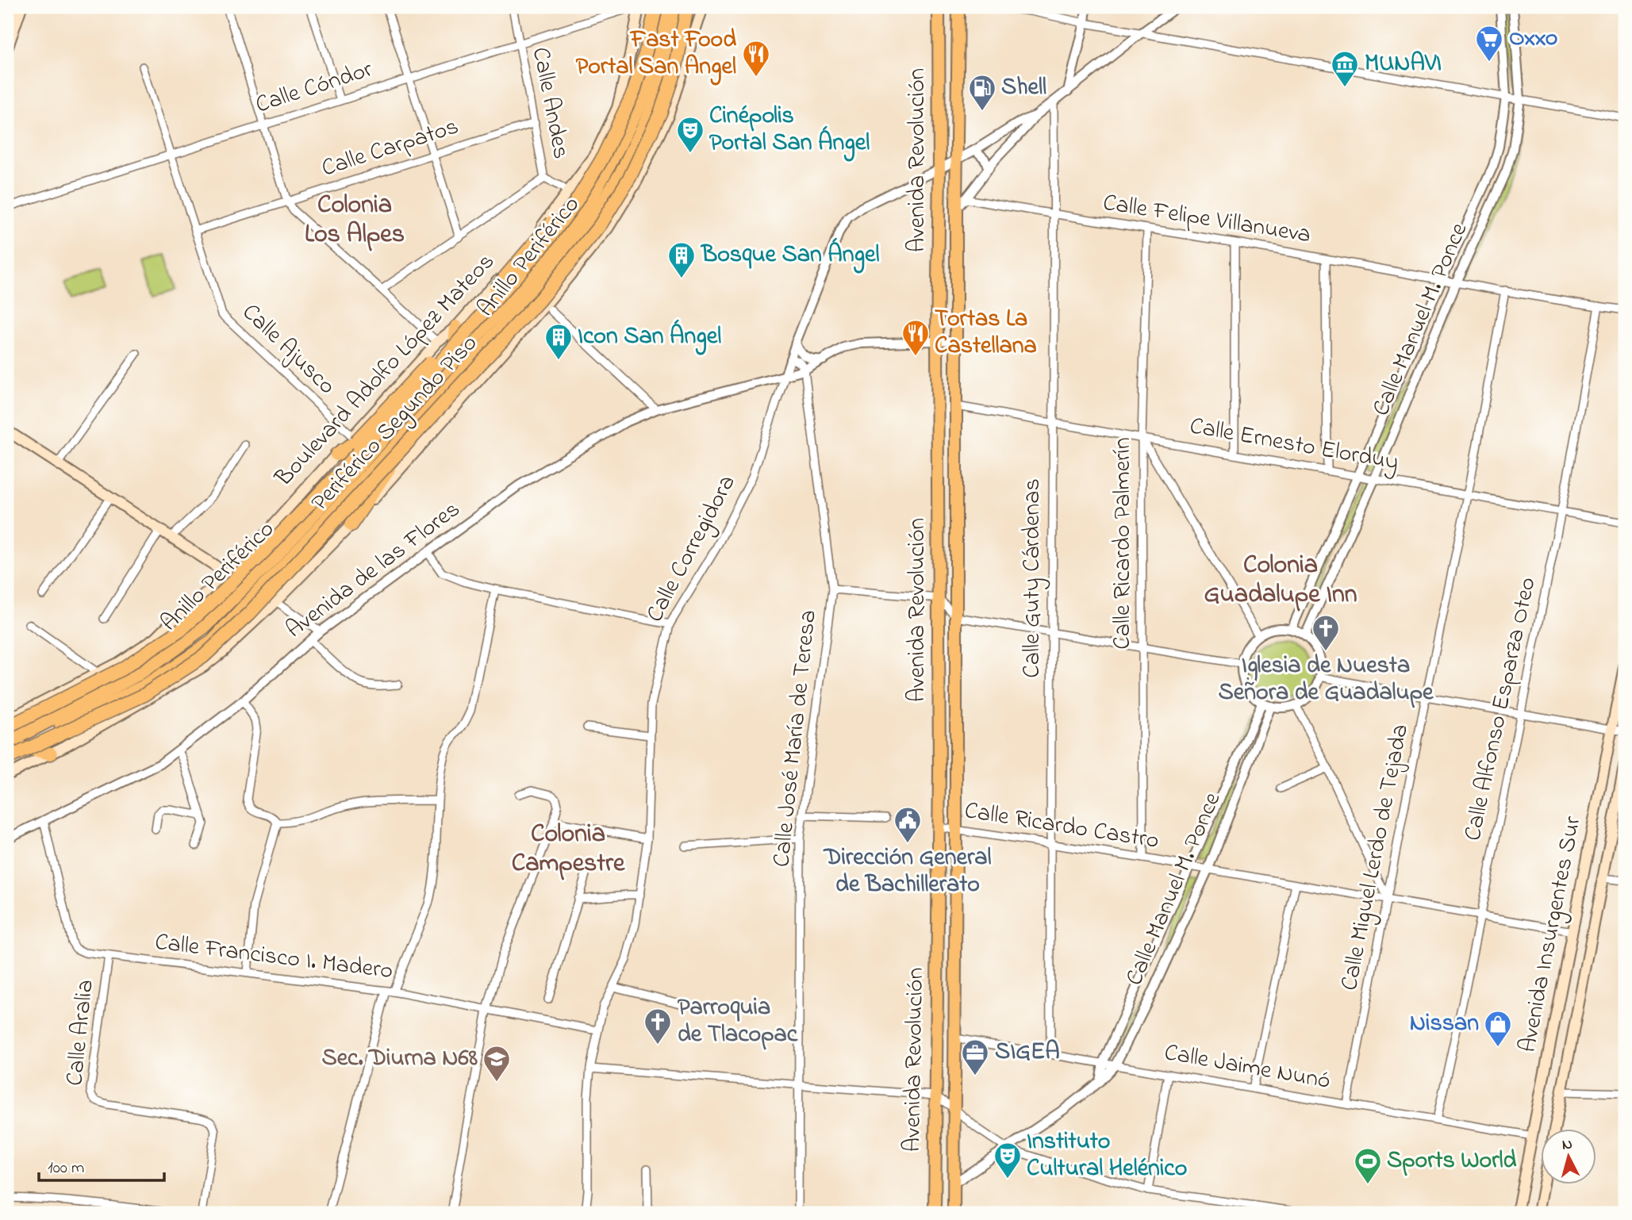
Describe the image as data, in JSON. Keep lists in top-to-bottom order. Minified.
{"streets":{"highway":["Anillo Periférico","Periférico Segundo Piso"],"main road":["Avenida Revolución","Boulevard Adolfo López Mateos","Avenida Insurgentes Sur"],"street":["Calle Cóndor","Calle Andes","Calle Carpatos","Calle Felipe Villanueva","Calle Manuel M. Ponce","Calle Ajusco","Calle Ernesto Elorduy","Calle Ricardo Palmerín","Calle Corregidora","Avenida de las Flores","Calle Guty Cárdenas","Calle Alfonso Esparza Oteo","Calle José María de Teresa","Calle Ricardo Castro","Calle Miguel Lerdo de Tejada","Calle Francisco I. Madero","Calle Aralia","Calle Jaime Nunó"]},"crossings":[["Calle Cóndor","Calle Andes"],["Calle Cóndor","Calle Ajusco"],["Calle Andes","Calle Carpatos"],["Calle Andes","Boulevard Adolfo López Mateos"],["Calle Carpatos","Calle Ajusco"],["Avenida Revolución","Calle Manuel M. Ponce"],["Avenida Revolución","Calle Ernesto Elorduy"],["Avenida Revolución","Calle Ricardo Castro"],["Avenida Revolución","Calle Jaime Nunó"],["Calle Felipe Villanueva","Calle Manuel M. Ponce"],["Calle Felipe Villanueva","Calle Ricardo Palmerín"],["Calle Felipe Villanueva","Calle Guty Cárdenas"],["Calle Felipe Villanueva","Calle Alfonso Esparza Oteo"],["Calle Felipe Villanueva","Calle Miguel Lerdo de Tejada"],["Calle Manuel M. Ponce","Calle Ernesto Elorduy"],["Calle Manuel M. Ponce","Calle Ricardo Castro"],["Calle Manuel M. Ponce","Calle Jaime Nunó"],["Calle Ajusco","Boulevard Adolfo López Mateos"],["Calle Ernesto Elorduy","Calle Ricardo Palmerín"],["Calle Ernesto Elorduy","Calle Guty Cárdenas"],["Calle Ernesto Elorduy","Calle Alfonso Esparza Oteo"],["Calle Ernesto Elorduy","Calle Miguel Lerdo de Tejada"],["Calle Ricardo Palmerín","Calle Ricardo Castro"],["Calle Corregidora","Avenida de las Flores"],["Calle Corregidora","Calle Francisco I. Madero"],["Avenida de las Flores","Calle Francisco I. Madero"],["Calle Guty Cárdenas","Calle Ricardo Castro"],["Calle Guty Cárdenas","Calle Jaime Nunó"],["Calle Alfonso Esparza Oteo","Calle Ricardo Castro"],["Calle Alfonso Esparza Oteo","Calle Jaime Nunó"],["Calle Ricardo Castro","Calle Miguel Lerdo de Tejada"],["Calle Ricardo Castro","Avenida Insurgentes Sur"],["Calle Miguel Lerdo de Tejada","Calle Jaime Nunó"],["Avenida Insurgentes Sur","Calle Jaime Nunó"],["Calle Francisco I. Madero","Calle Aralia"]],"districts":["Colonia Los Alpes","Colonia Guadalupe Inn","Colonia Campestre"],"places":{"supermarket":["Oxxo"],"restaurant":["Fast Food Portal San Angel","Tortas La Castellana"],"museum":["MUNAVI"],"fuel station":["Shell"],"theatre":["Cinépolis Portal San Ángel","Instituto Cultural Helénico"],"building":["Bosque San Ángel","Icon San Ángel"],"church":["Iglesia de Nuesta Señora de Guadalupe","Parroquia de Tlacopac"],"public building":["Dirección General de Bachillerato"],"shop":["Nissan"],"office":["SIGEA"],"school or university":["Sec. Diurna N68"],"sports":["Sports World"]},"scale_bar":"100 m","north":"top"}
